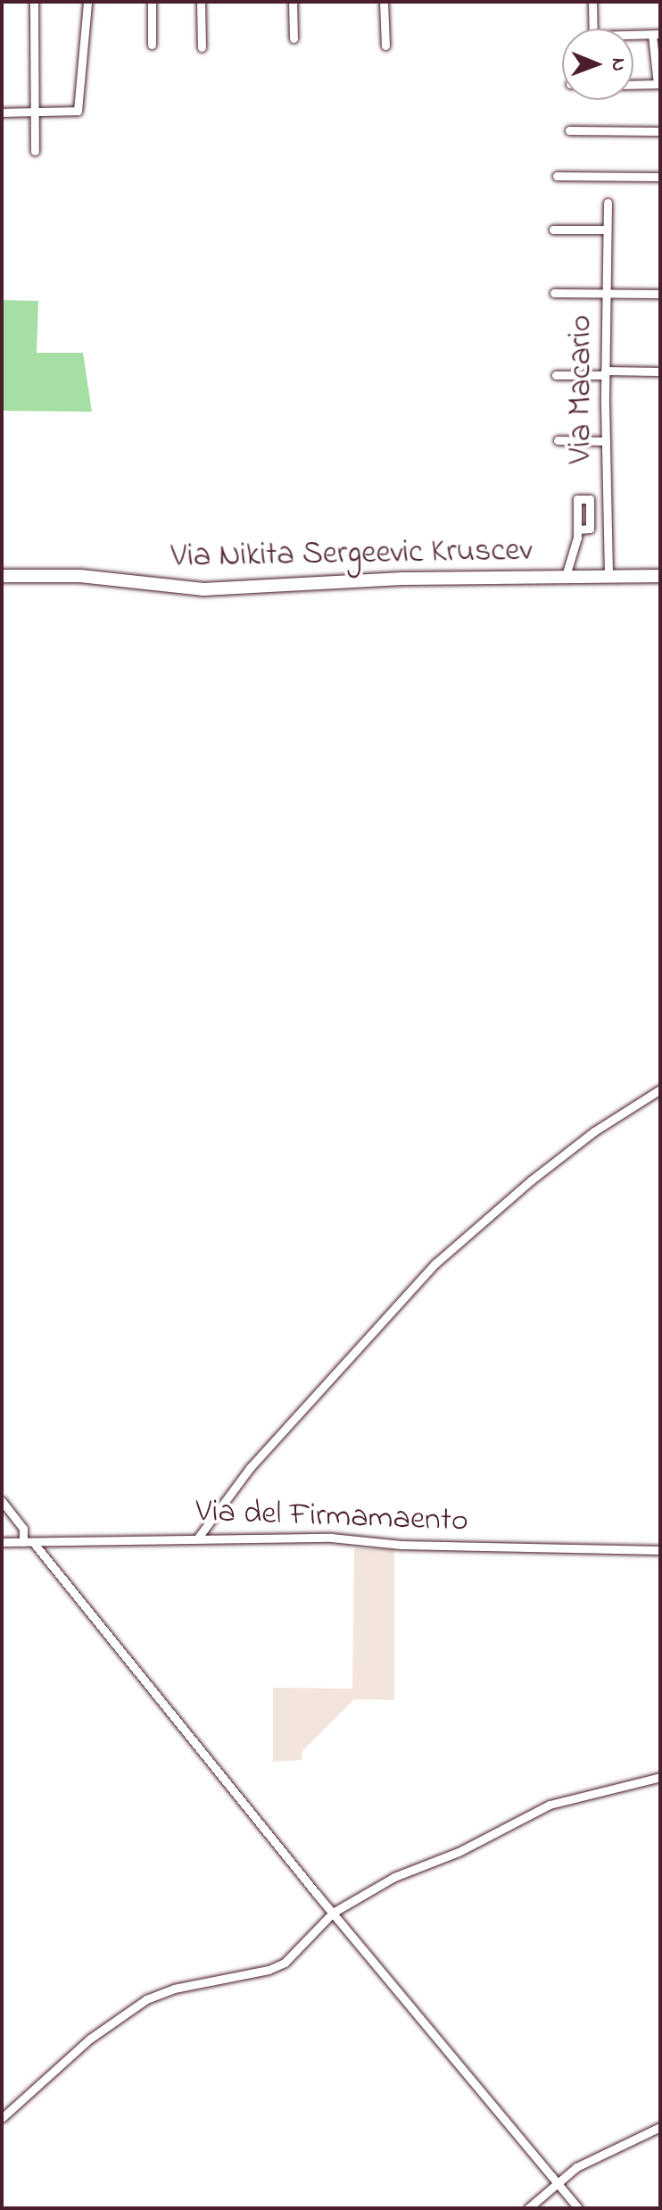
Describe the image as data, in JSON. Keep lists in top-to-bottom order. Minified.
{"streets":{"main road":["Via Nikita Sergeevic Kruscev"],"street":["Via Macario","Via del Firmamaento"]},"crossings":[["Via Macario","Via Nikita Sergeevic Kruscev"]],"north":"right"}
